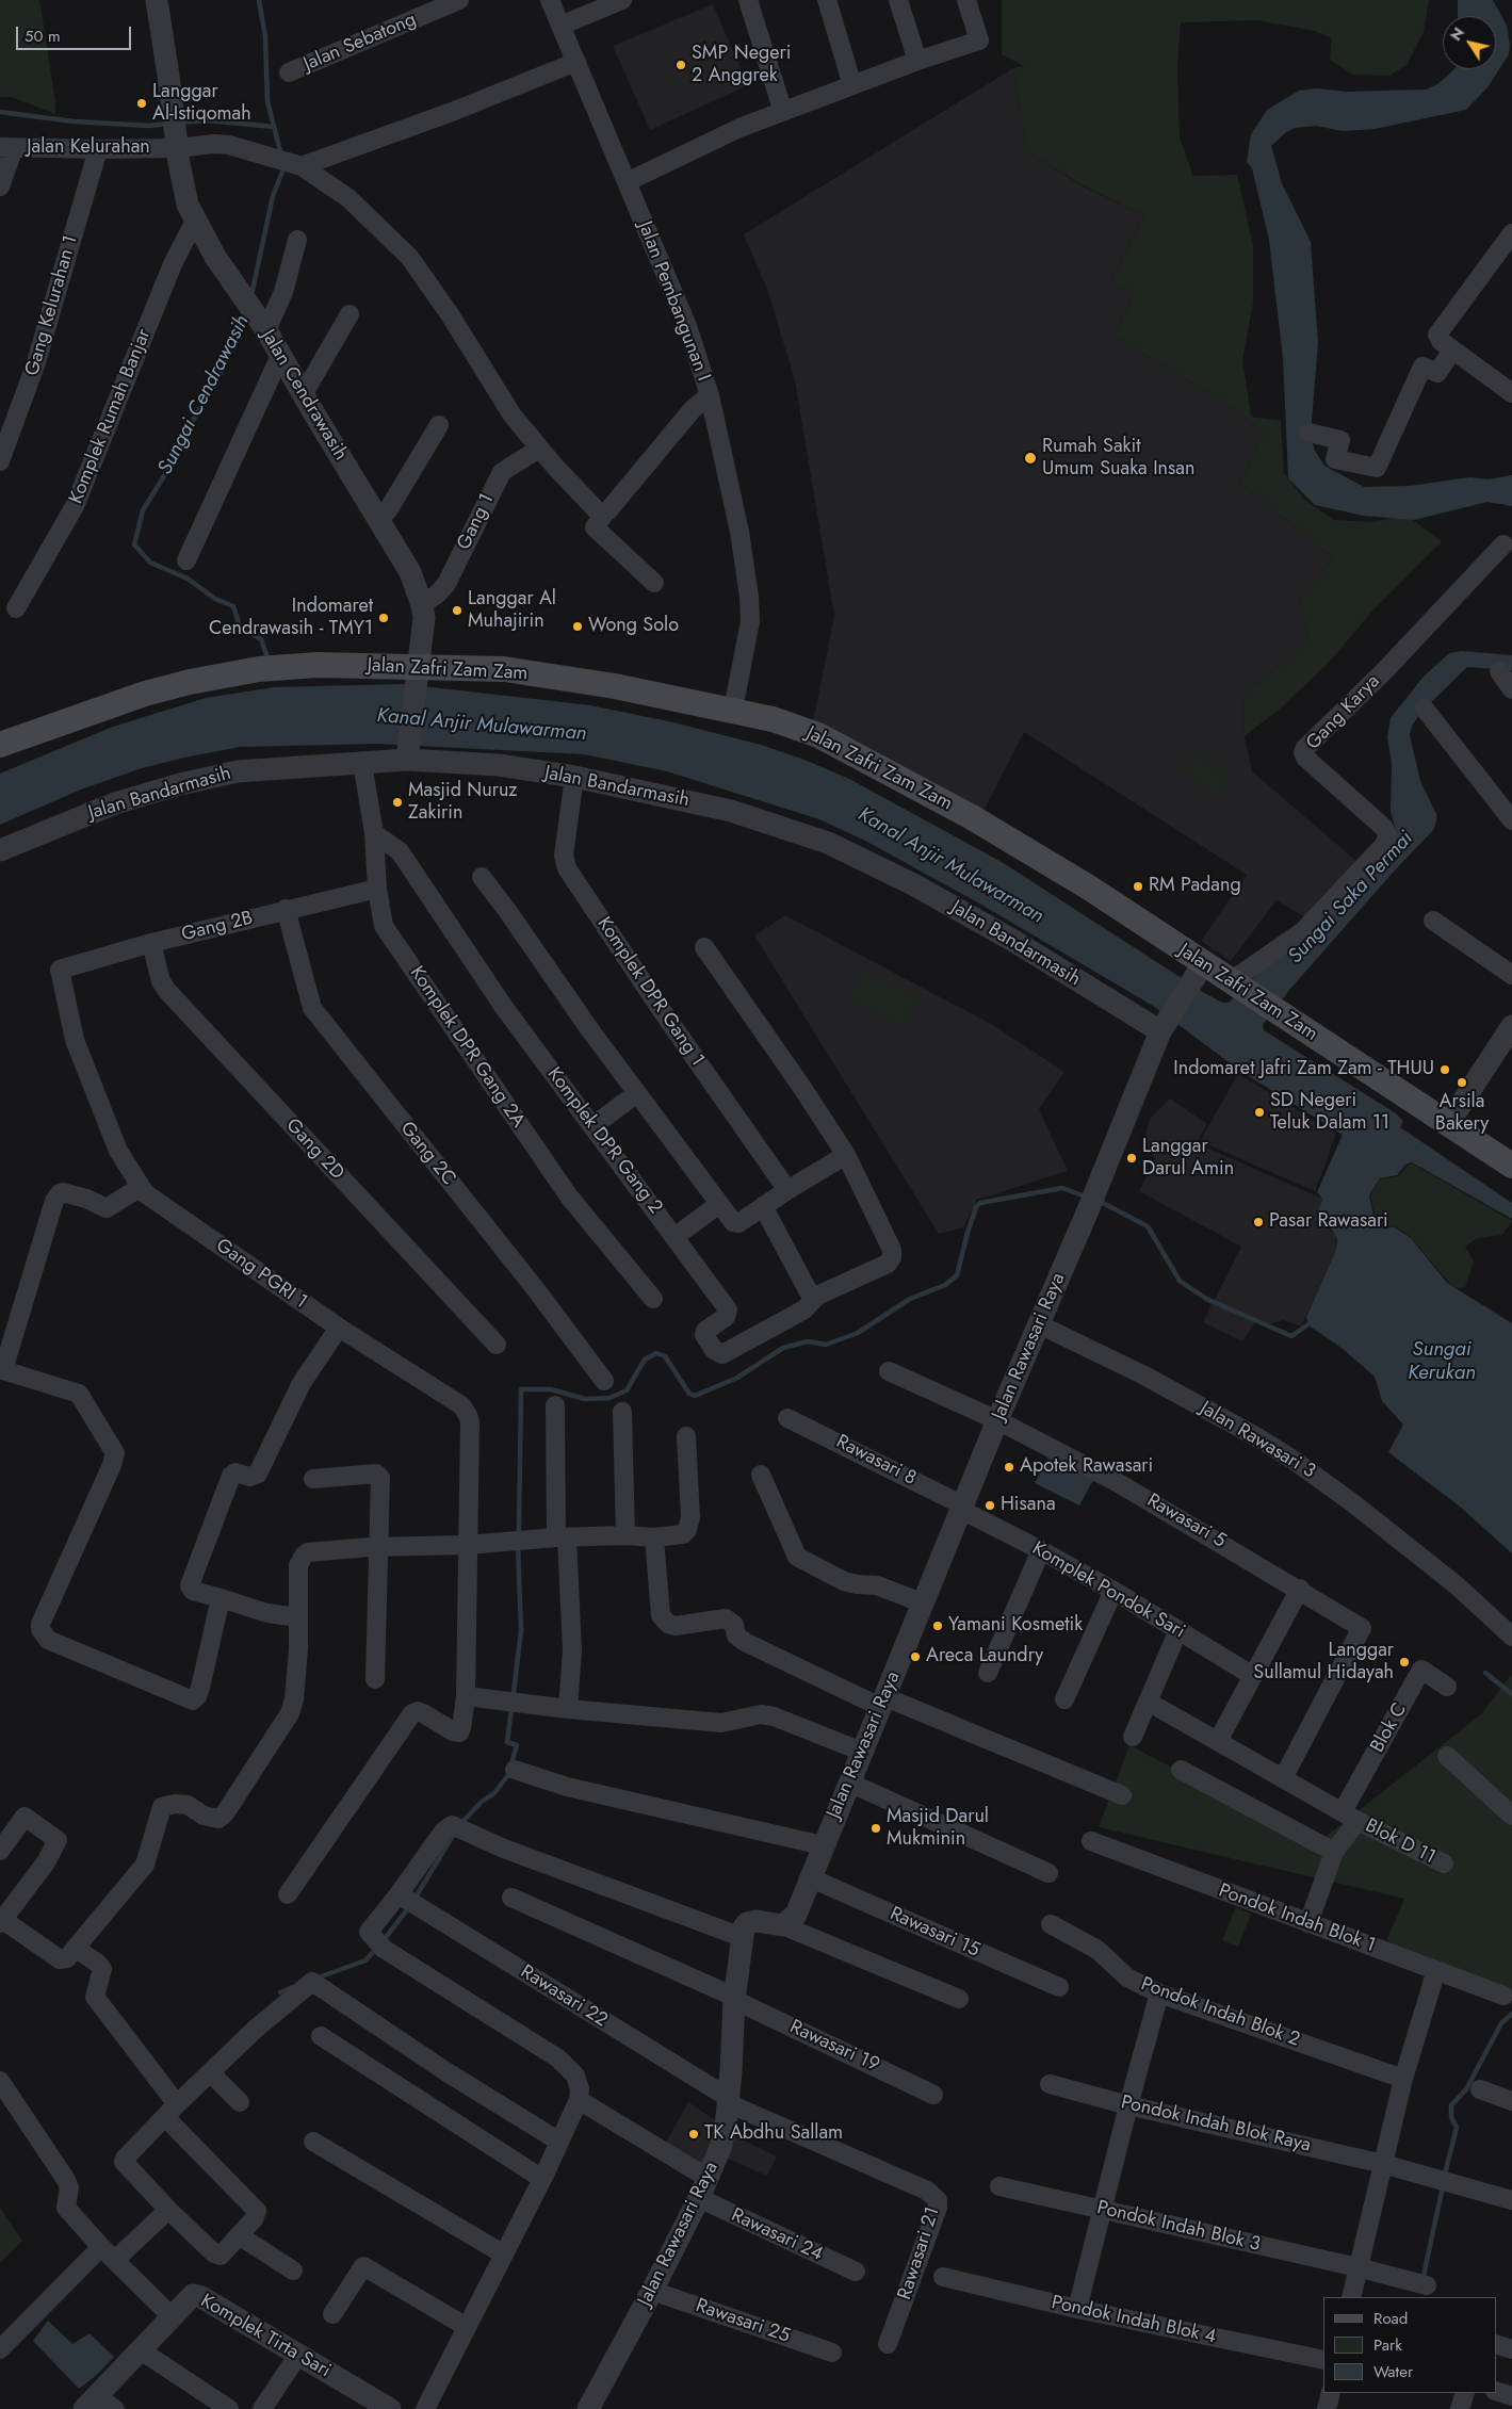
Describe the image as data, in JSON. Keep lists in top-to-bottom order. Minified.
{"streets":{"main road":["Jalan Zafri Zam Zam"],"street":["Jalan Sebatong","Jalan Kelurahan","Jalan Pembangunan I","Gang Kelurahan 1","Jalan Cendrawasih","Komplek Rumah Banjar","Gang 1","Gang Karya","Jalan Bandarmasih","Gang 2B","Komplek DPR Gang 1","Komplek DPR Gang 2A","Komplek DPR Gang 2","Gang 2D","Gang 2C","Gang PGRI 1","Jalan Rawasari Raya","Jalan Rawasari 3","Rawasari 8","Rawasari 5","Komplek Pondok Sari","Blok C","Blok D 11","Pondok Indah Blok 1","Rawasari 15","Rawasari 22","Pondok Indah Blok 2","Rawasari 19","Pondok Indah Blok Raya","Pondok Indah Blok 3","Rawasari 24","Rawasari 21","Pondok Indah Blok 4","Rawasari 25","Komplek Tirta Sari"]},"crossings":[["Jalan Kelurahan","Gang Kelurahan 1"],["Jalan Kelurahan","Jalan Cendrawasih"],["Jalan Kelurahan","Gang 1"],["Jalan Pembangunan I","Jalan Zafri Zam Zam"],["Jalan Cendrawasih","Komplek Rumah Banjar"],["Jalan Cendrawasih","Gang 1"],["Jalan Cendrawasih","Jalan Zafri Zam Zam"],["Jalan Cendrawasih","Jalan Bandarmasih"],["Jalan Zafri Zam Zam","Gang Karya"],["Jalan Zafri Zam Zam","Jalan Rawasari Raya"],["Jalan Bandarmasih","Komplek DPR Gang 1"],["Jalan Bandarmasih","Komplek DPR Gang 2A"],["Jalan Bandarmasih","Jalan Rawasari Raya"],["Gang 2B","Komplek DPR Gang 2A"],["Gang 2B","Gang 2D"],["Gang 2B","Gang 2C"],["Gang 2B","Gang PGRI 1"],["Komplek DPR Gang 2A","Komplek DPR Gang 2"],["Jalan Rawasari Raya","Jalan Rawasari 3"],["Jalan Rawasari Raya","Rawasari 8"],["Jalan Rawasari Raya","Rawasari 5"],["Jalan Rawasari Raya","Komplek Pondok Sari"],["Jalan Rawasari Raya","Rawasari 15"],["Jalan Rawasari Raya","Rawasari 22"],["Jalan Rawasari Raya","Rawasari 19"],["Jalan Rawasari Raya","Rawasari 24"],["Jalan Rawasari Raya","Rawasari 21"],["Jalan Rawasari Raya","Rawasari 25"],["Rawasari 8","Komplek Pondok Sari"],["Rawasari 5","Blok D 11"],["Blok C","Blok D 11"],["Rawasari 22","Rawasari 21"]],"water":["Sungai Cendrawasih","Kanal Anjir Mulawarman","Sungai Saka Permai","Sungai Kerukan"],"places":["SMP Negeri 2 Anggrek","Langgar Al-Istiqomah","Rumah Sakit Umum Suaka Insan","Langgar Al Muhajirin","Indomaret Cendrawasih - TMY1","Wong Solo","Masjid Nuruz Zakirin","RM Padang","Indomaret Jafri Zam Zam - THUU","Arsila Bakery","SD Negeri Teluk Dalam 11","Langgar Darul Amin","Pasar Rawasari","Apotek Rawasari","Hisana","Yamani Kosmetik","Areca Laundry","Langgar Sullamul Hidayah","Masjid Darul Mukminin","TK Abdhu Sallam"],"legend":["Road","Park","Water"],"scale_bar":"50 m","north":"top left"}
